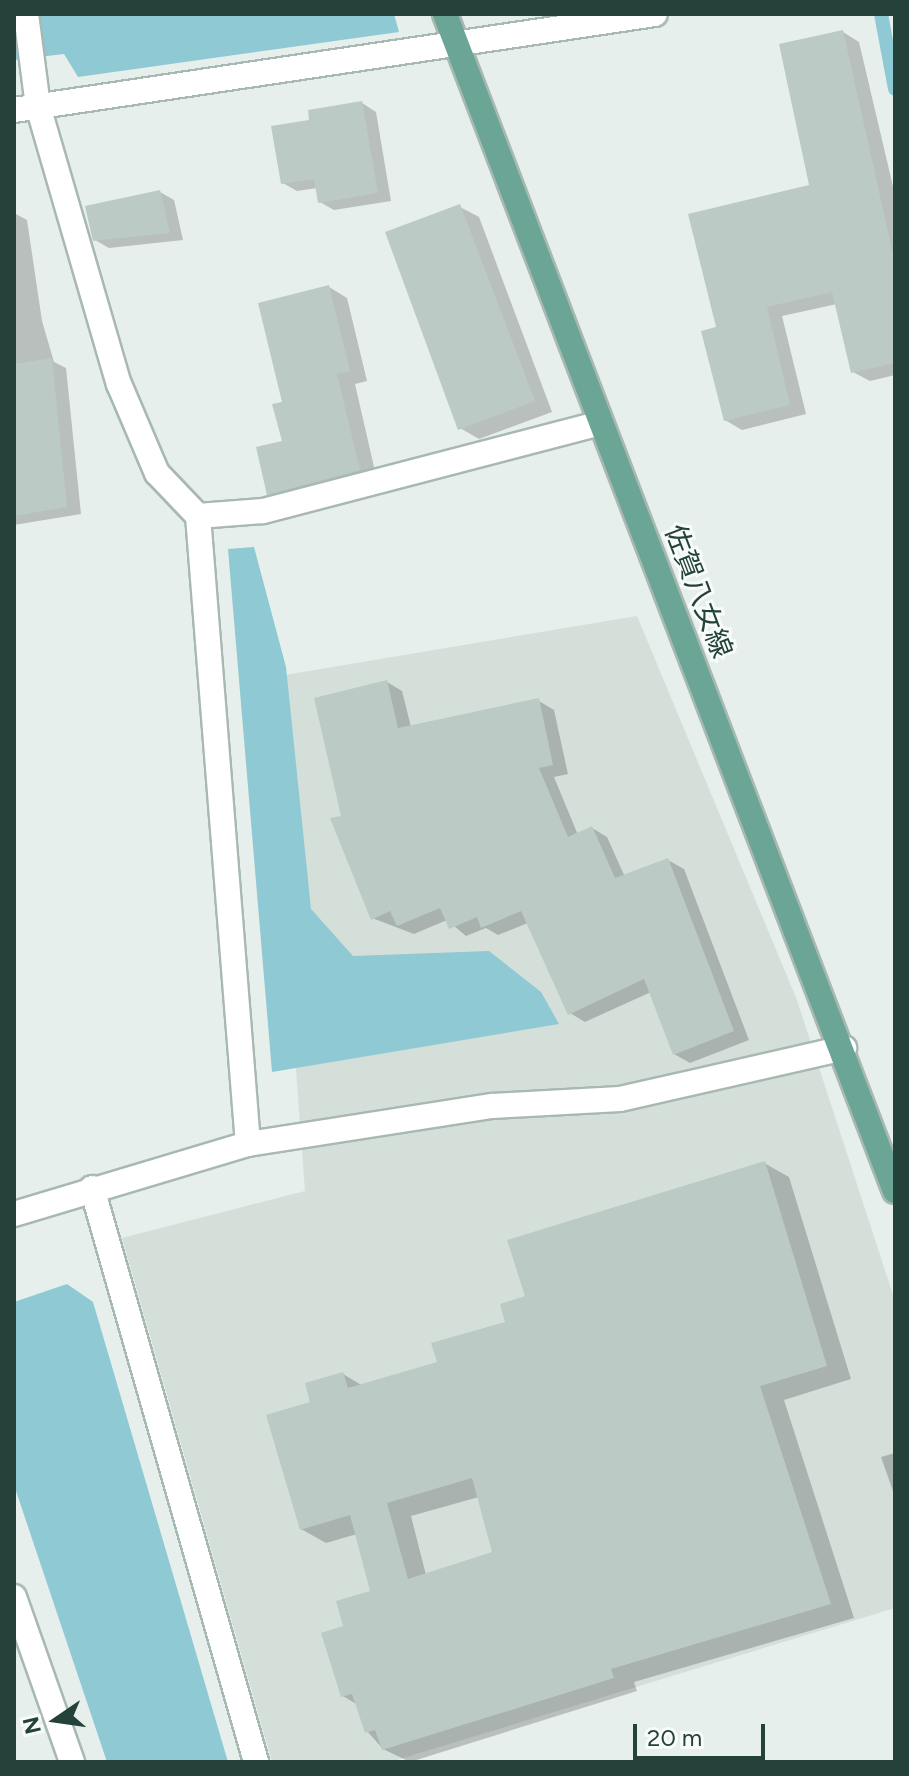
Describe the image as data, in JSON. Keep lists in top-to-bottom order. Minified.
{"streets":{"main road":["佐賀八女線"]},"scale_bar":"20 m","north":"left"}
